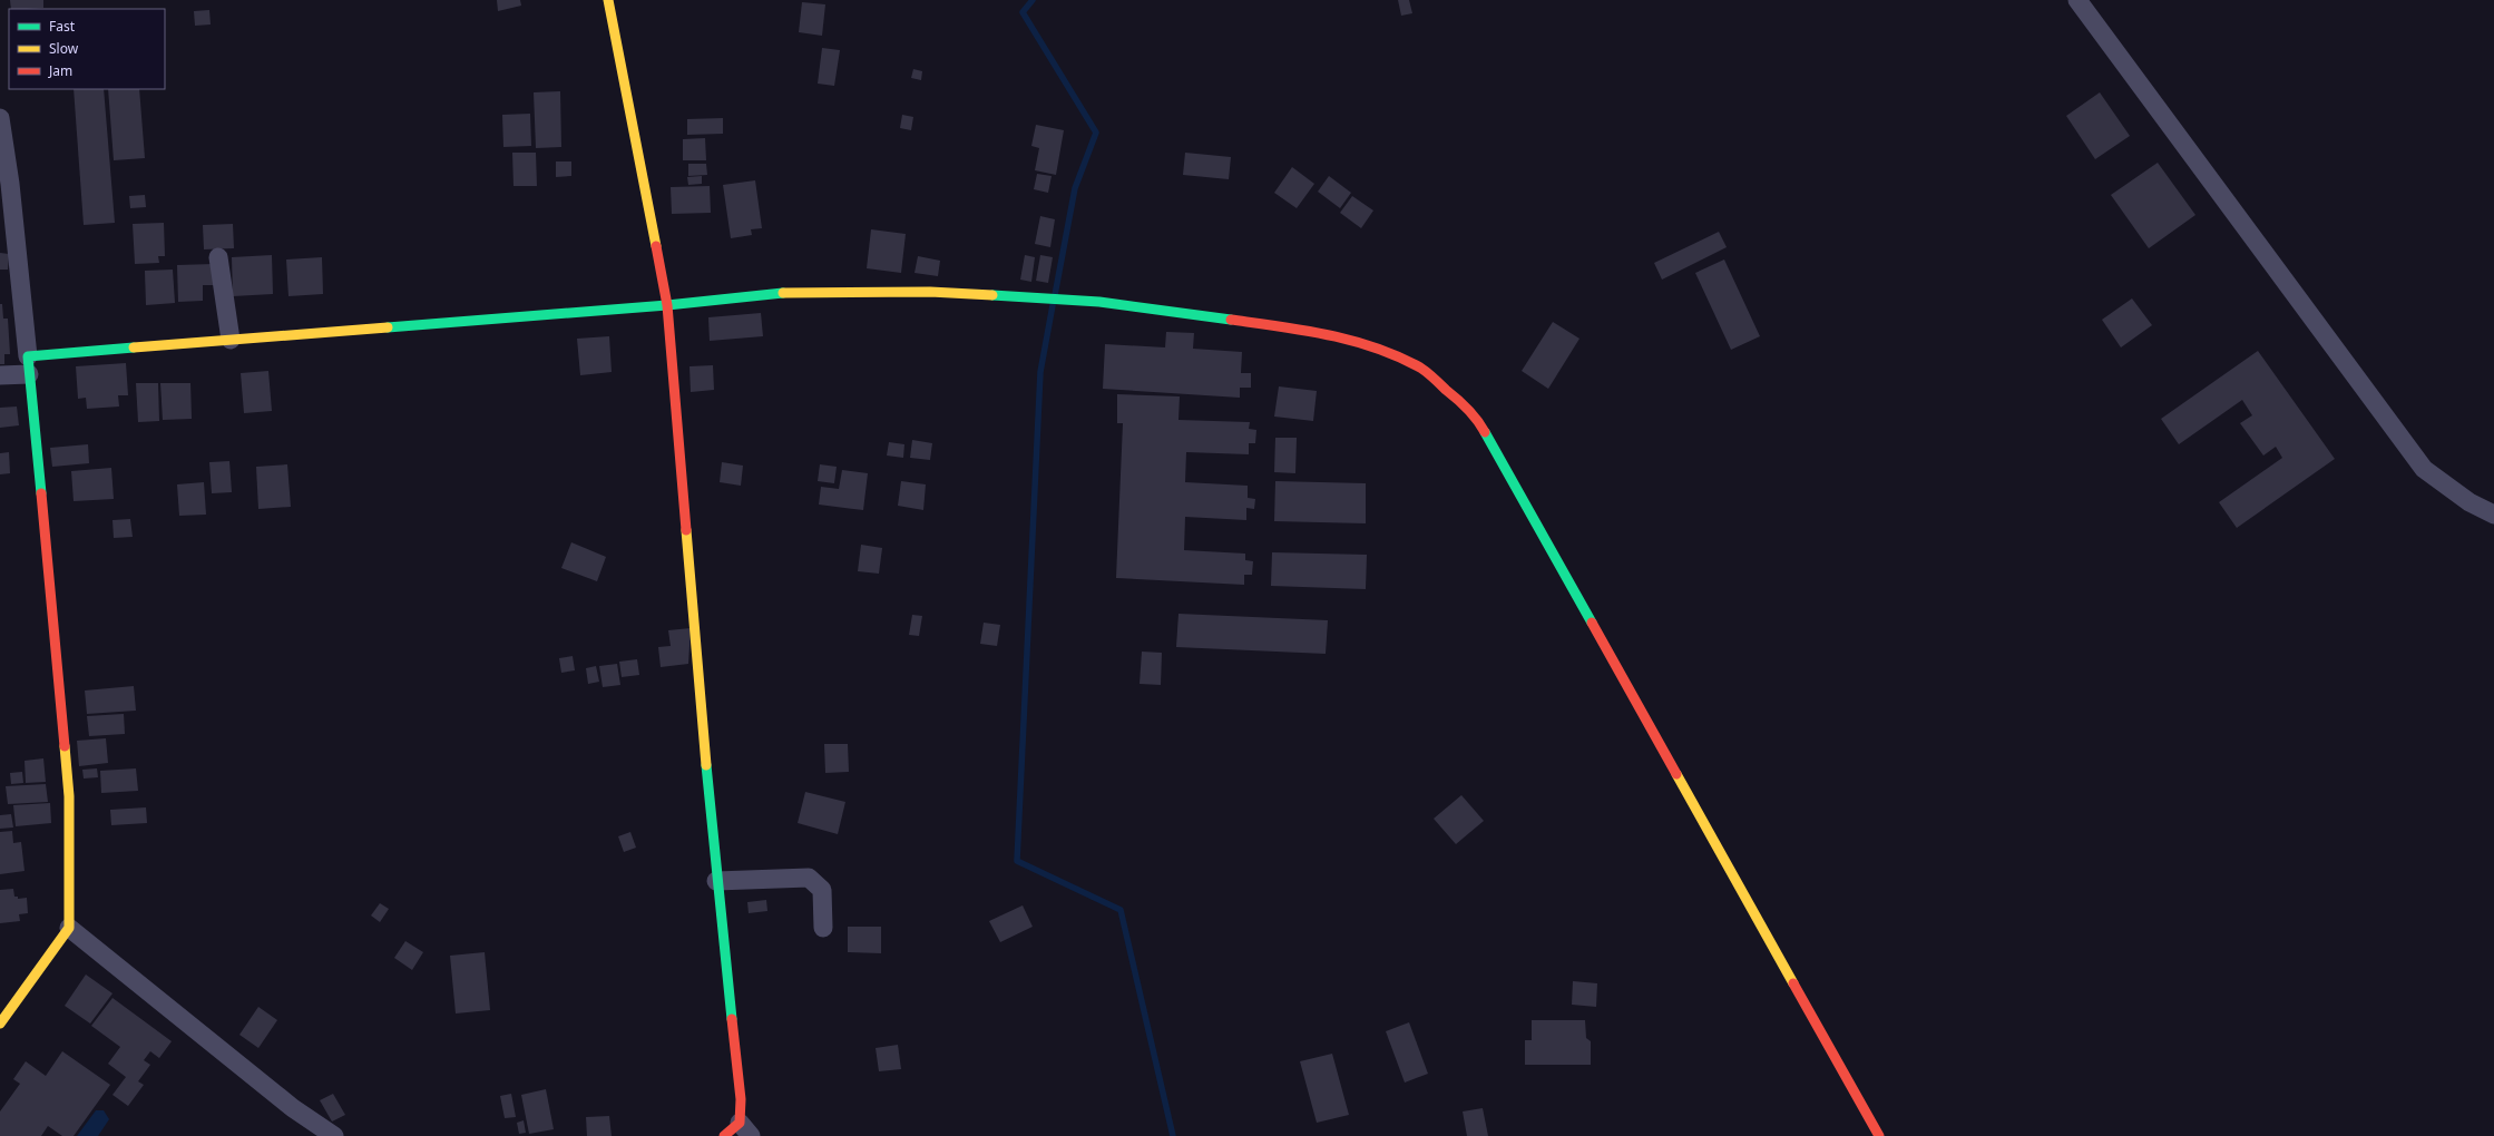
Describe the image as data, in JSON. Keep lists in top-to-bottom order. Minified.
{"legend":["Fast","Slow","Jam"]}
